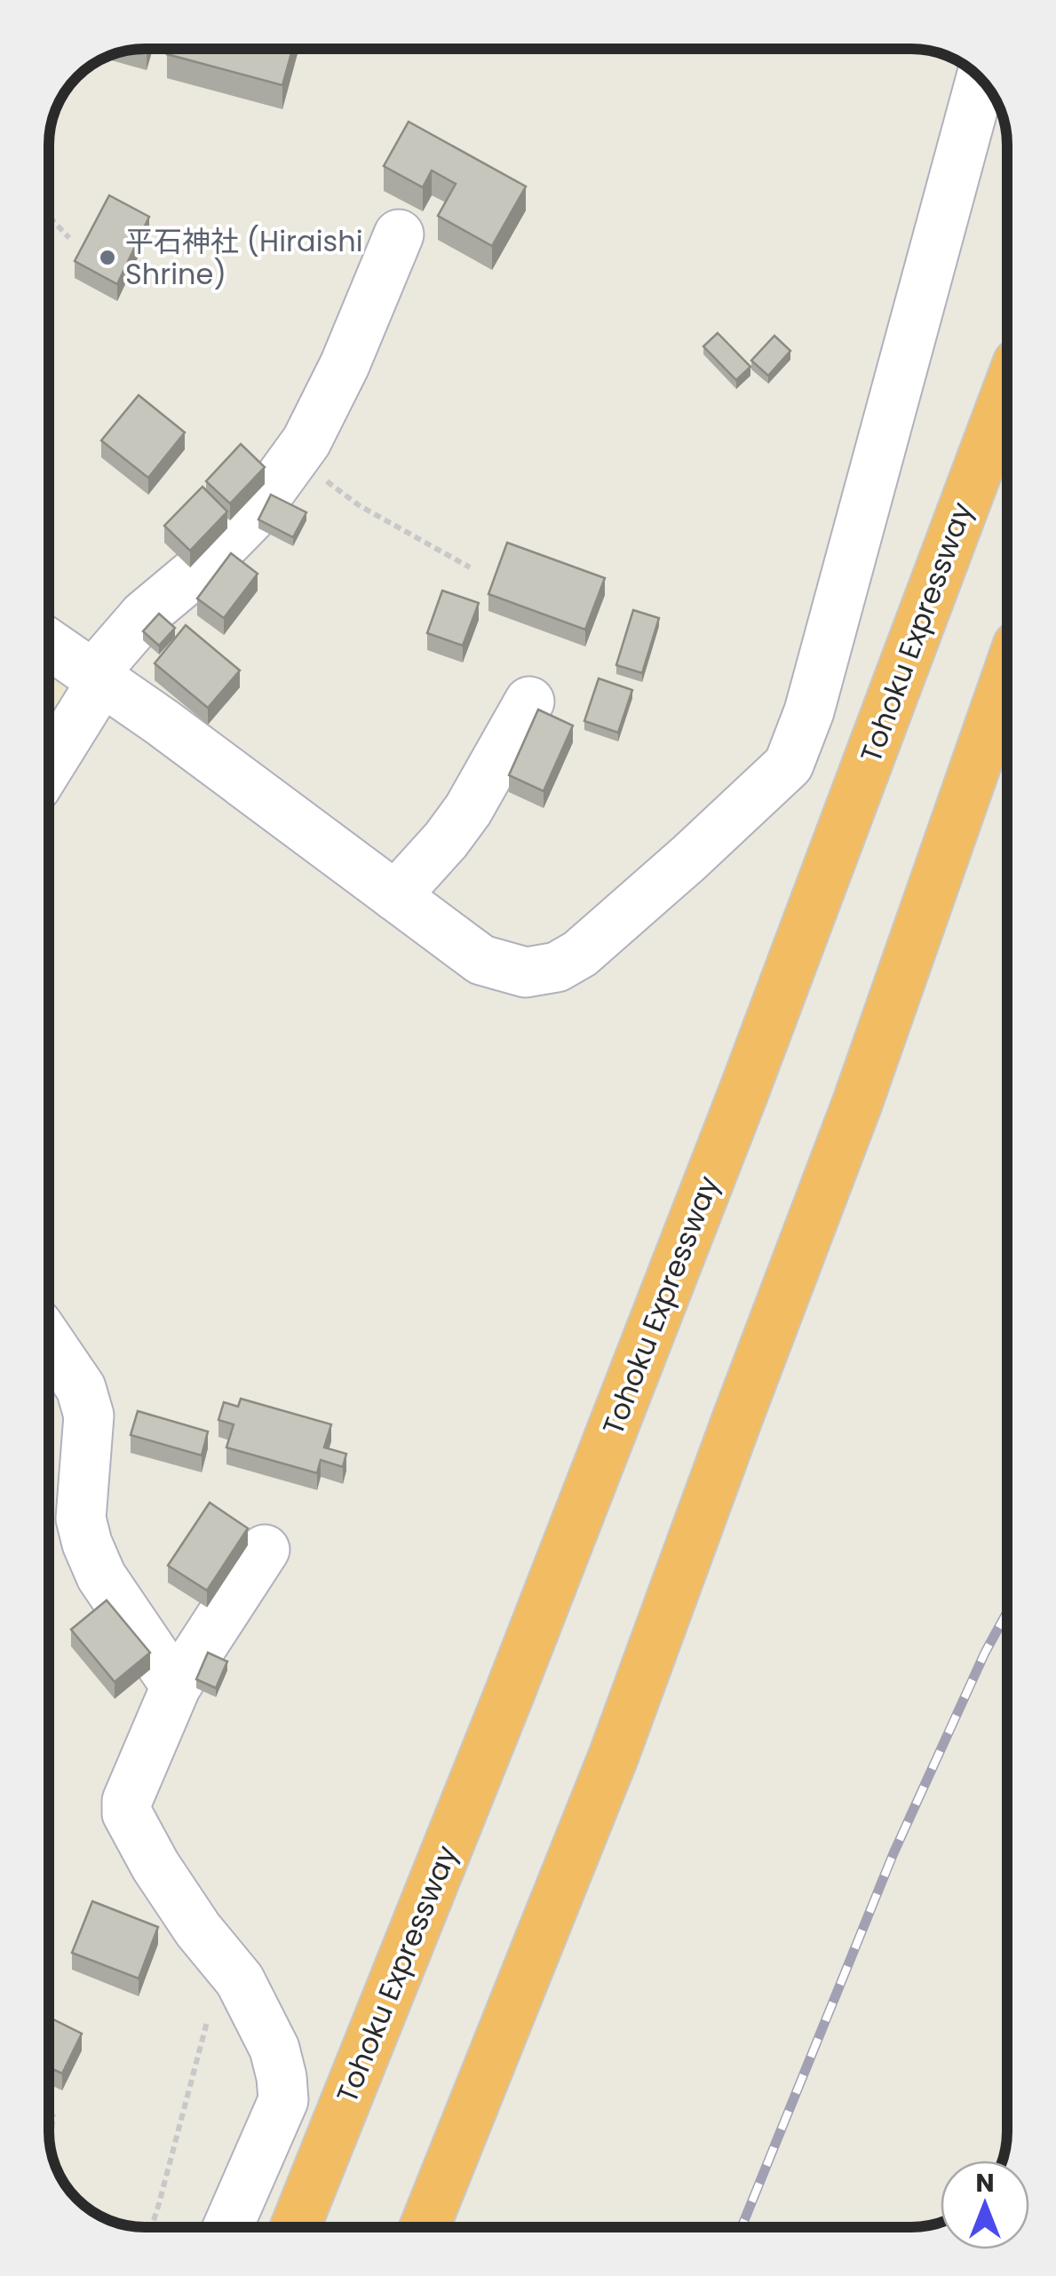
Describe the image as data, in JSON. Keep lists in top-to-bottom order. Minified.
{"streets":{"highway":["Tohoku Expressway"]},"places":["平石神社 (Hiraishi Shrine)"],"north":"top"}
